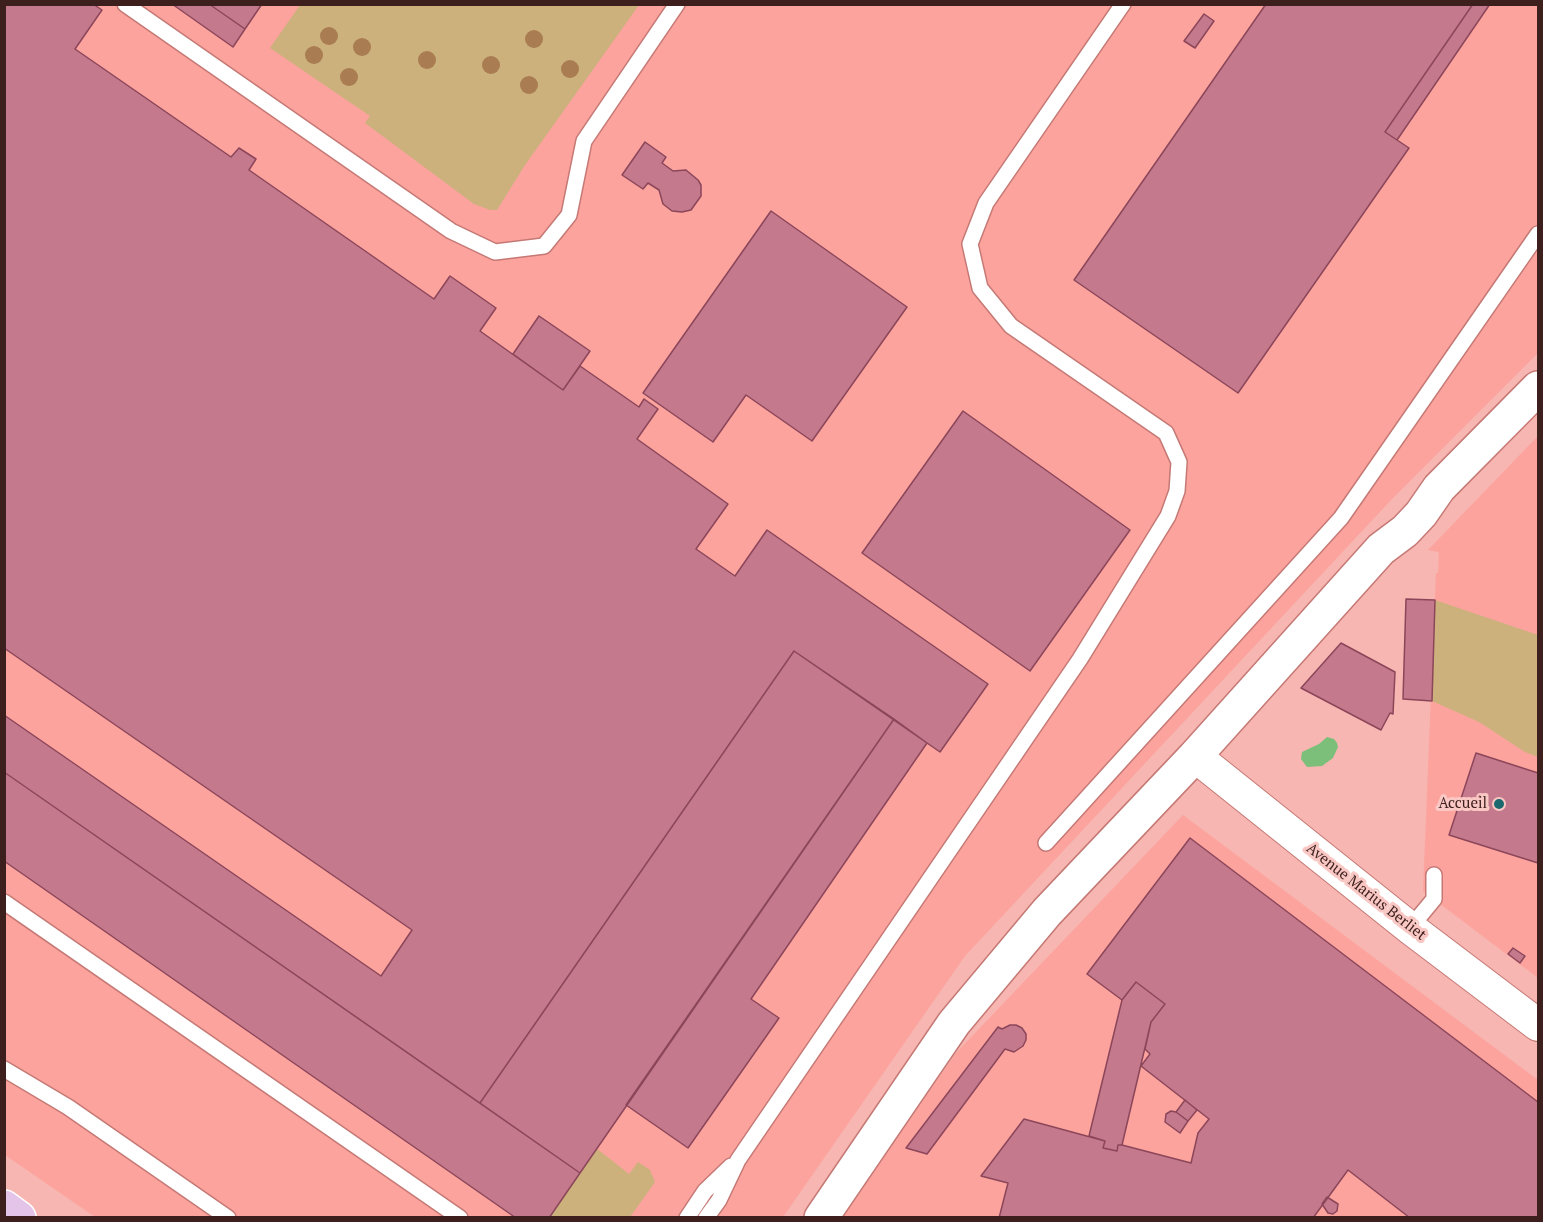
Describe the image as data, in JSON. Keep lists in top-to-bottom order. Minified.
{"streets":{"street":["Avenue Marius Berliet"]},"places":["Accueil"]}
